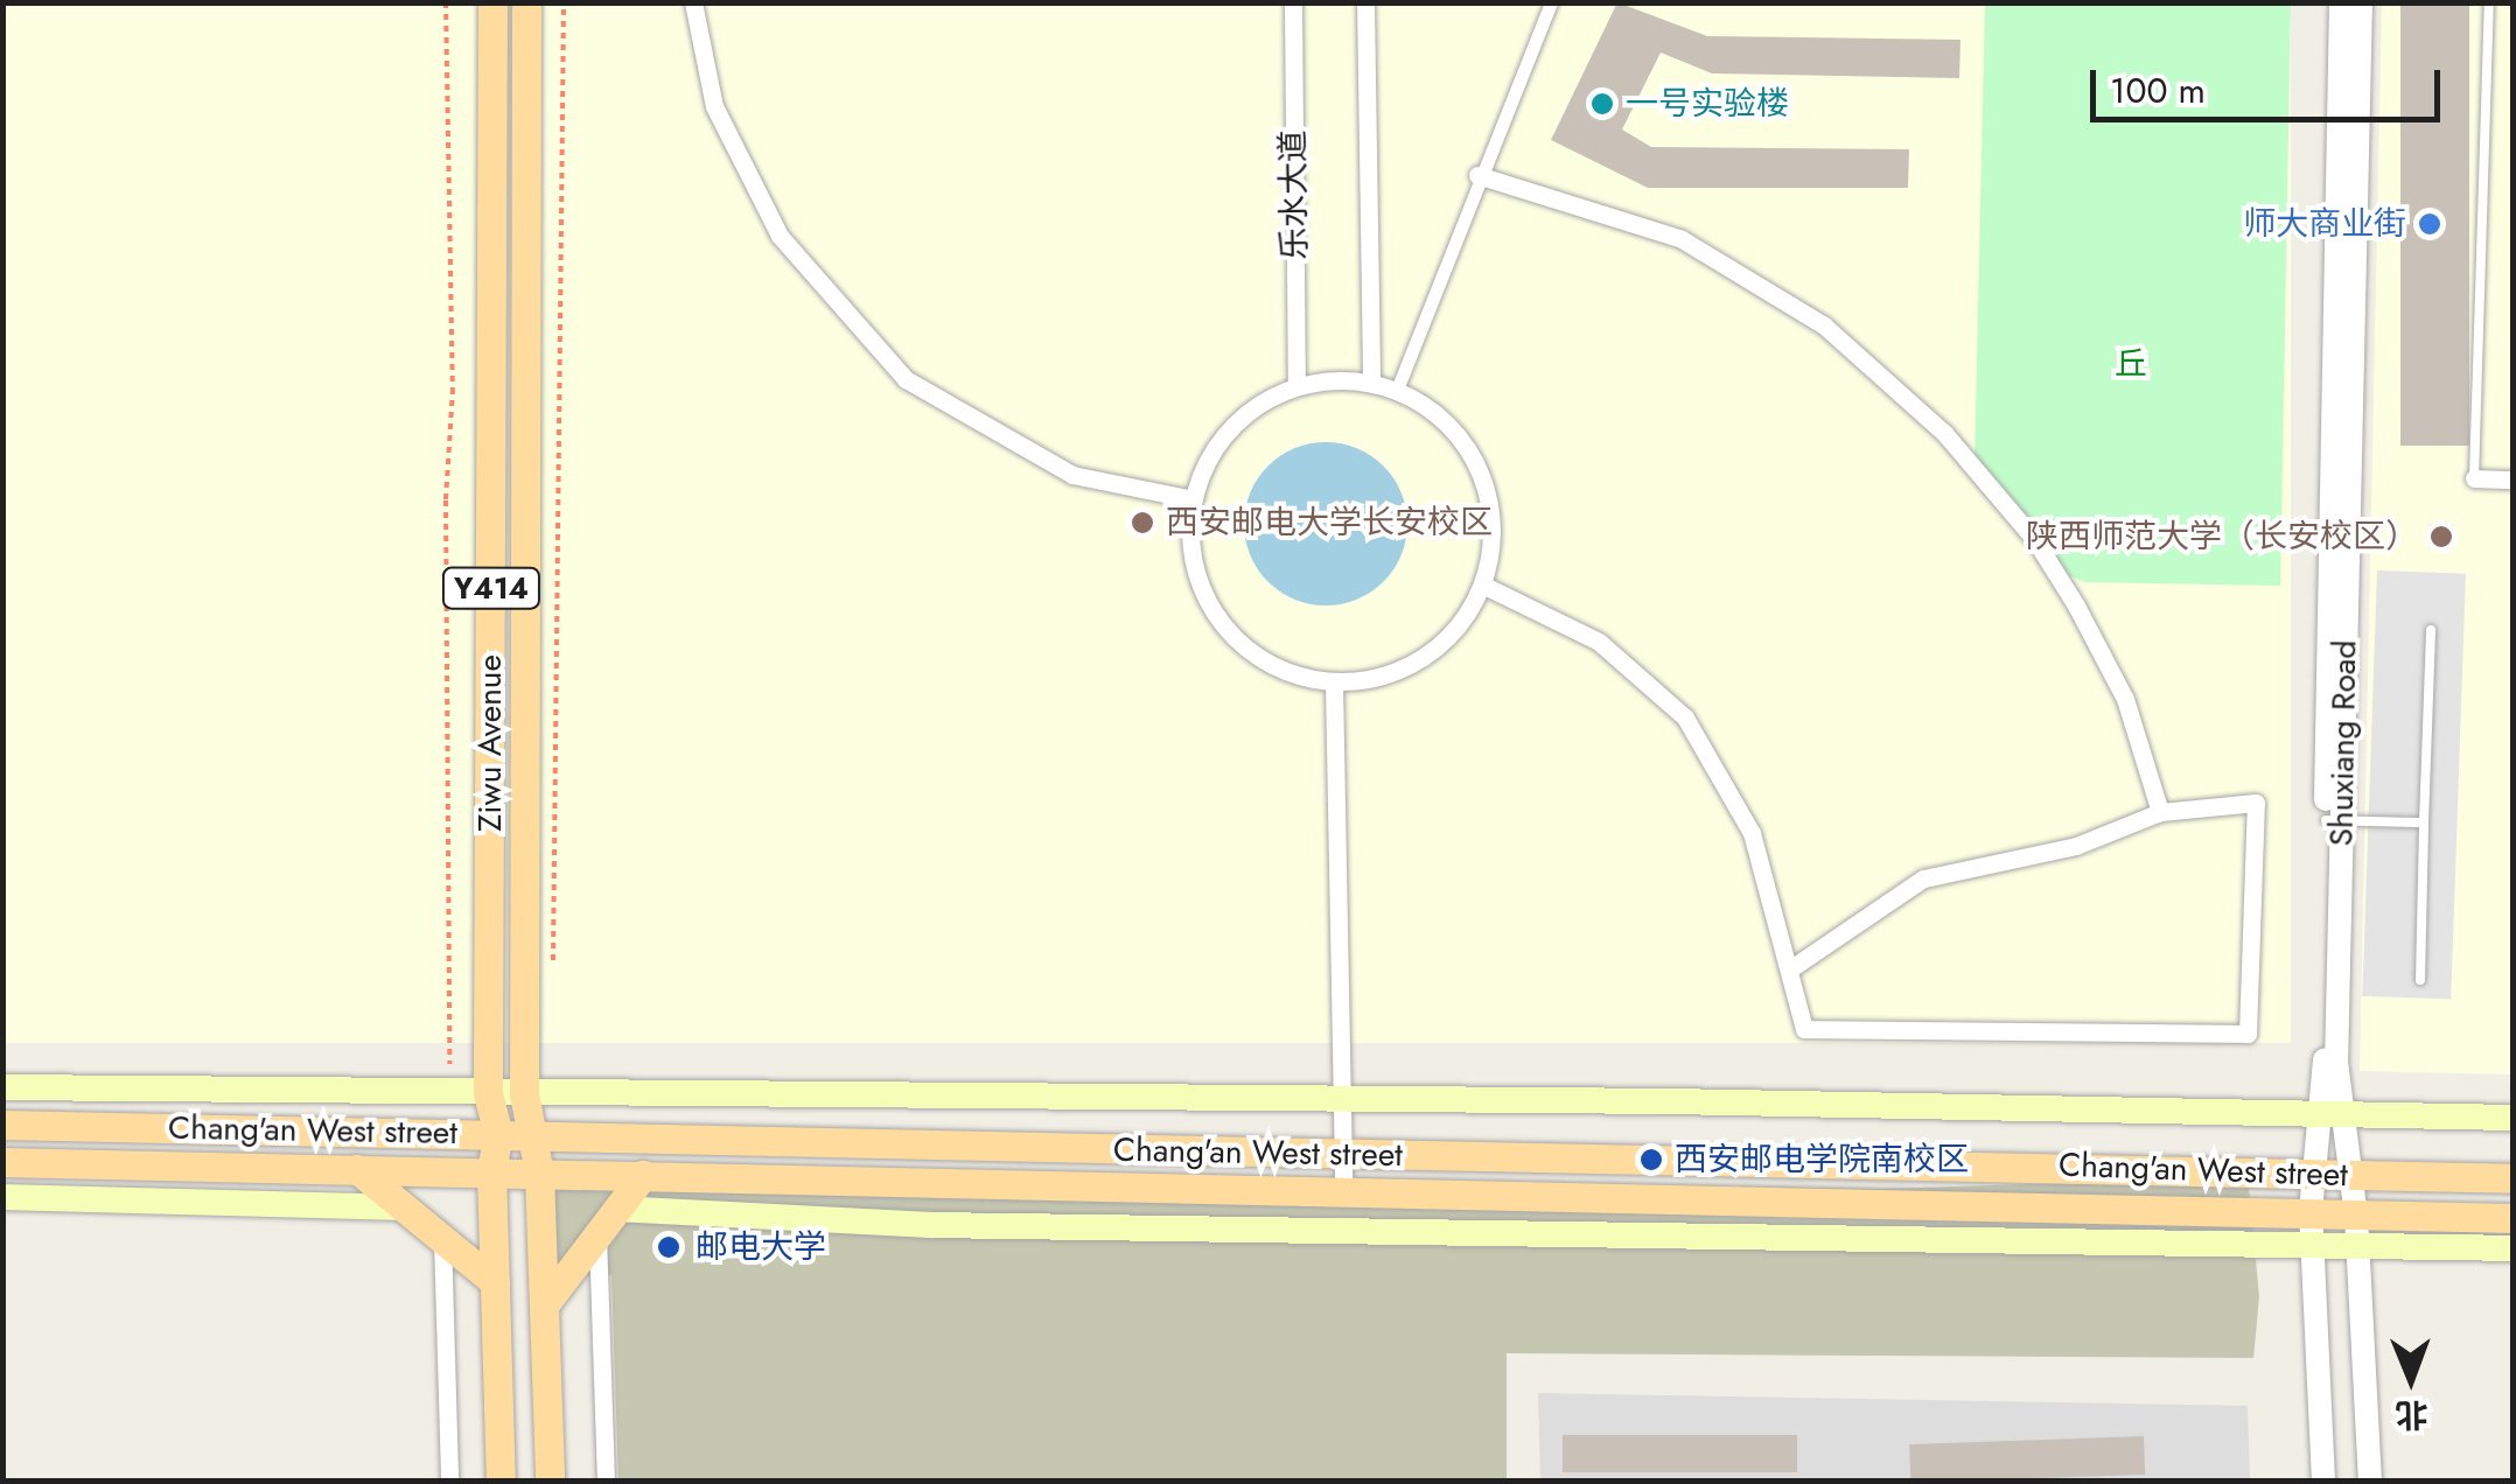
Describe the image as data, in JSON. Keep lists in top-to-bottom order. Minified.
{"streets":{"main road":["Y414","Ziwu Avenue","Chang'an West street"],"street":["乐水大道","Shuxiang Road"]},"crossings":[["Ziwu Avenue","Chang'an West street"],["Shuxiang Road","Chang'an West street"]],"parks":["丘"],"places":["一号实验楼","师大商业街","西安邮电大学长安校区","陕西师范大学（长安校区）","西安邮电学院南校区","邮电大学"],"scale_bar":"100 m","north":"bottom"}
